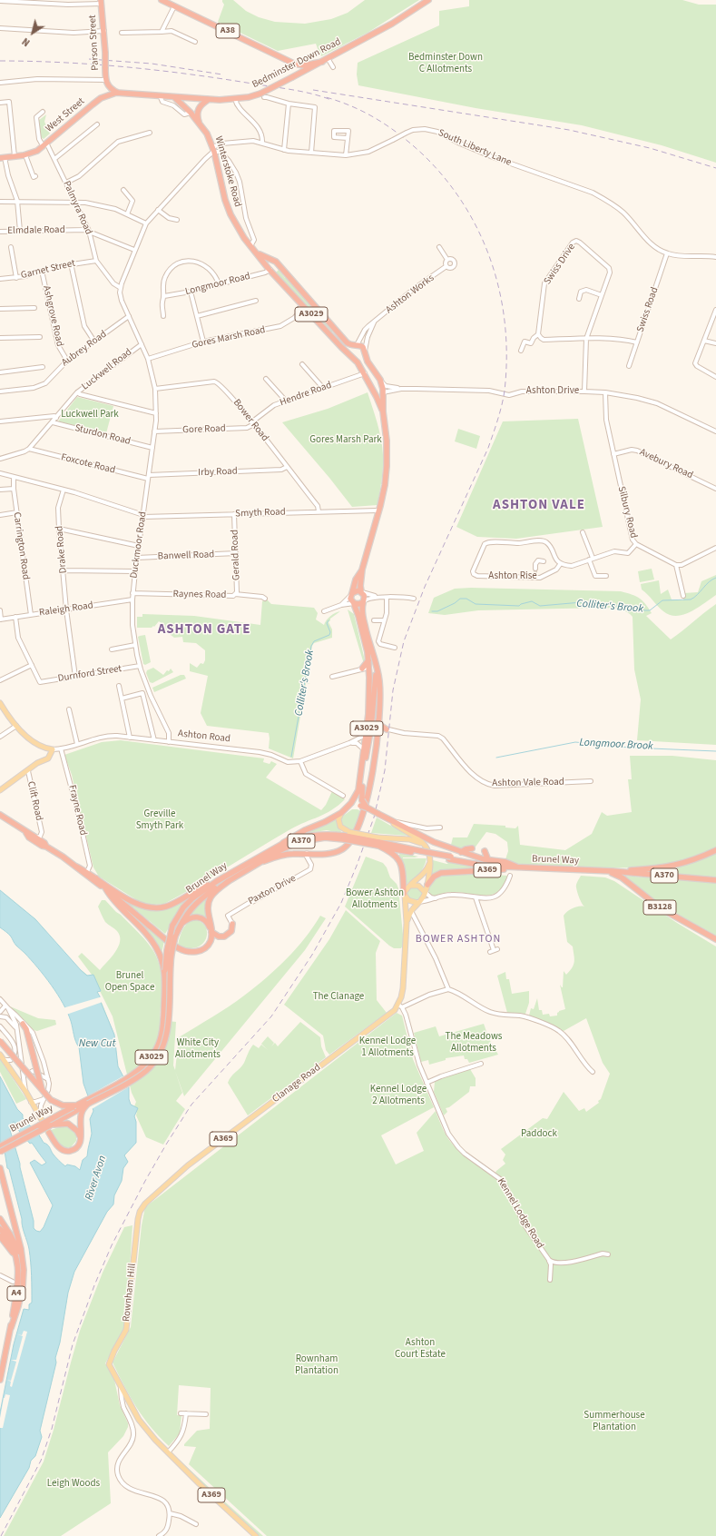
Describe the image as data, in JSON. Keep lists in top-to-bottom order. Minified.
{"streets":{"highway":["A38","Parson Street","Bedminster Down Road","West Street","Winterstoke Road","A3029","A370","Brunel Way","A369","B3128","A4"],"main road":["Clanage Road","Rownham Hill"],"street":["South Liberty Lane","Palmyra Road","Elmdale Road","Swiss Drive","Garnet Street","Longmoor Road","Ashton Works","Swiss Road","Ashgrove Road","Gores Marsh Road","Aubrey Road","Luckwell Road","Ashton Drive","Hendre Road","Bower Road","Gore Road","Sturdon Road","Foxcote Road","Avebury Road","Irby Road","Silbury Road","Smyth Road","Duckmoor Road","Carrington Road","Drake Road","Gerald Road","Banwell Road","Ashton Rise","Raynes Road","Raleigh Road","Durnford Street","Ashton Road","Ashton Vale Road","Clift Road","Frayne Road","Paxton Drive","Kennel Lodge Road"]},"crossings":[["A38","Bedminster Down Road"],["Parson Street","West Street"],["Bedminster Down Road","West Street"],["Bedminster Down Road","Winterstoke Road"],["West Street","Palmyra Road"],["South Liberty Lane","Winterstoke Road"],["South Liberty Lane","Swiss Road"],["Winterstoke Road","Longmoor Road"],["Winterstoke Road","Ashton Works"],["Winterstoke Road","A3029"],["Winterstoke Road","Gores Marsh Road"],["Winterstoke Road","Ashton Drive"],["Winterstoke Road","Hendre Road"],["Winterstoke Road","Smyth Road"],["Palmyra Road","Elmdale Road"],["Palmyra Road","Garnet Street"],["Palmyra Road","Luckwell Road"],["Swiss Drive","Ashton Drive"],["Garnet Street","Ashgrove Road"],["A3029","Ashton Vale Road"],["A3029","Clift Road"],["A3029","Frayne Road"],["A3029","Brunel Way"],["A3029","A369"],["A3029","Paxton Drive"],["Ashgrove Road","Aubrey Road"],["Gores Marsh Road","Duckmoor Road"],["Aubrey Road","Luckwell Road"],["Luckwell Road","Sturdon Road"],["Luckwell Road","Foxcote Road"],["Luckwell Road","Duckmoor Road"],["Ashton Drive","Silbury Road"],["Hendre Road","Bower Road"],["Hendre Road","Gore Road"],["Bower Road","Gore Road"],["Bower Road","Irby Road"],["Bower Road","Smyth Road"],["Bower Road","Duckmoor Road"],["Gore Road","Duckmoor Road"],["Sturdon Road","Duckmoor Road"],["Foxcote Road","Irby Road"],["Foxcote Road","Duckmoor Road"],["Avebury Road","Silbury Road"],["Irby Road","Duckmoor Road"],["Smyth Road","Duckmoor Road"],["Smyth Road","Carrington Road"],["Smyth Road","Drake Road"],["Smyth Road","Gerald Road"],["Duckmoor Road","Banwell Road"],["Duckmoor Road","Raynes Road"],["Duckmoor Road","Raleigh Road"],["Duckmoor Road","Durnford Street"],["Duckmoor Road","Ashton Road"],["Carrington Road","Raleigh Road"],["Drake Road","Raleigh Road"],["Drake Road","Durnford Street"],["Gerald Road","Banwell Road"],["Gerald Road","Raynes Road"],["Ashton Road","Frayne Road"],["A370","Brunel Way"],["A370","B3128"],["Brunel Way","A369"],["Brunel Way","B3128"],["A369","Clanage Road"],["A369","Kennel Lodge Road"],["Clanage Road","Kennel Lodge Road"],["Clanage Road","Rownham Hill"]],"districts":["ASHTON VALE","ASHTON GATE","BOWER ASHTON"],"water":["Colliter's Brook","Longmoor Brook","New Cut","River Avon"],"parks":["Bedminster Down C Allotments","Luckwell Park","Gores Marsh Park","Greville Smyth Park","Bower Ashton Allotments","Brunel Open Space","The Clanage","The Meadows Allotments","Kennel Lodge 1 Allotments","White City Allotments","Kennel Lodge 2 Allotments","Paddock","Ashton Court Estate","Rownham Plantation","Summerhouse Plantation","Leigh Woods"],"north":"bottom left"}
